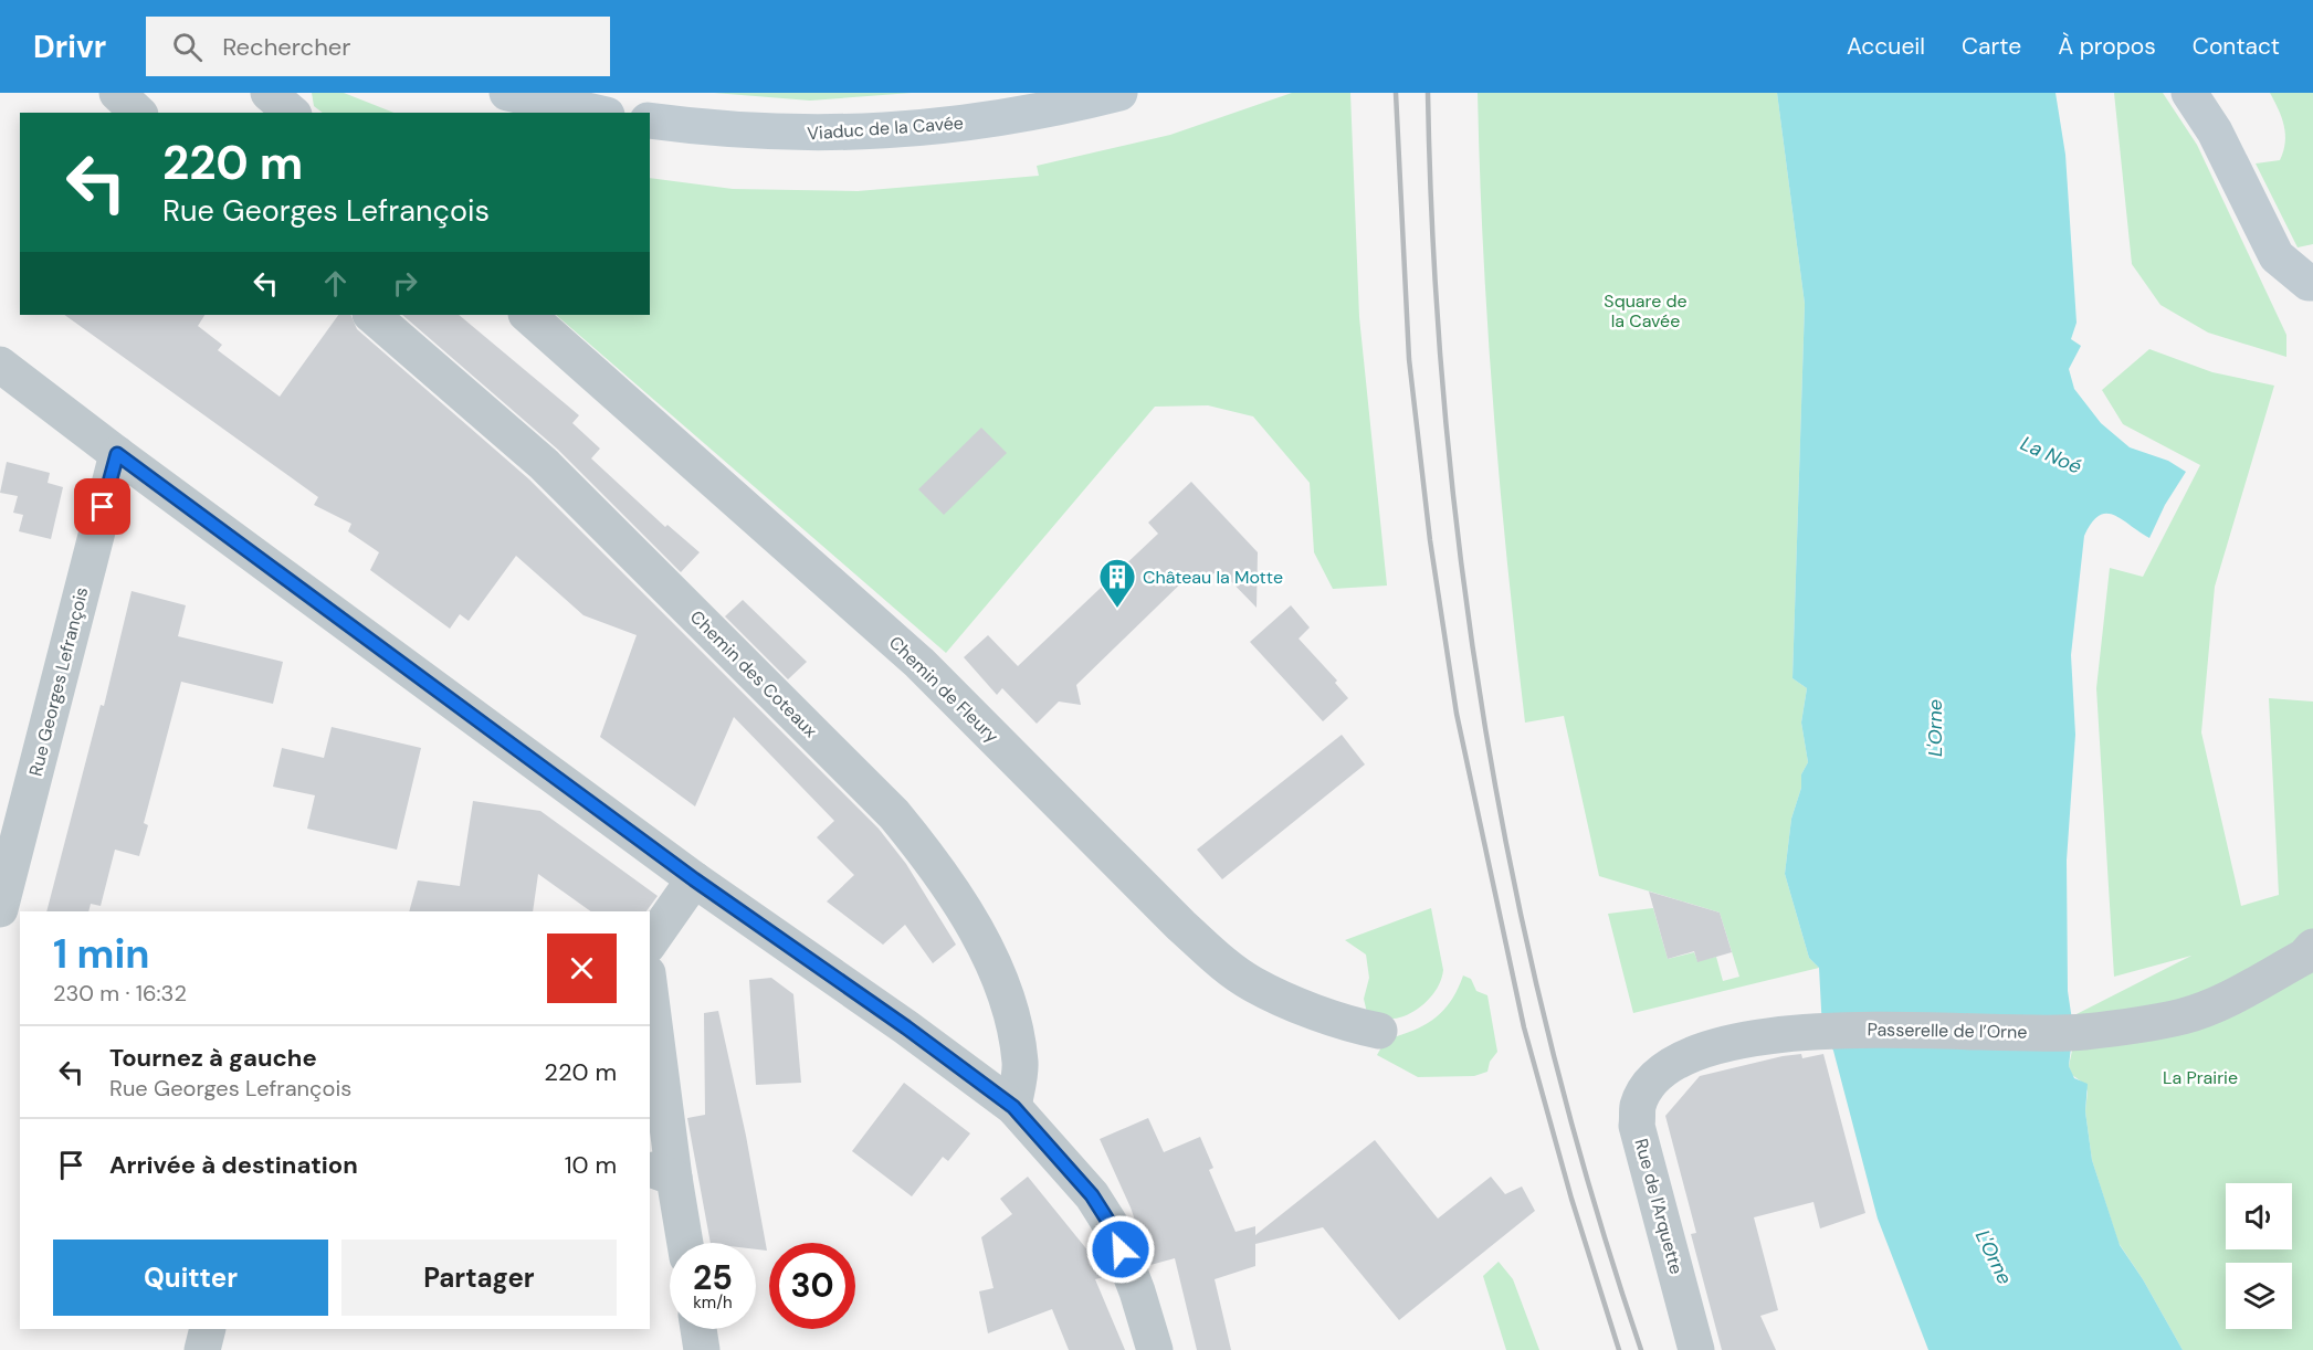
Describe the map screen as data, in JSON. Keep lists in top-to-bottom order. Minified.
{"streets":{"main road":["Viaduc de la Cavée"],"street":["Chemin des Coteaux","Rue Georges Lefrançois","Chemin de Fleury","Passerelle de l’Orne","Rue de l'Arquette"]},"crossings":[["Passerelle de l’Orne","Rue de l'Arquette"]],"water":["La Noé","L'Orne"],"parks":["Square de la Cavée","La Prairie"],"places":{"building":["Château la Motte"]},"page":{"header":"Drivr","search":"Rechercher","nav":["Accueil","Carte","À propos","Contact"],"turn":["220 m","Rue Georges Lefrançois"],"heading":["1 min","230 m · 16:32"],"list":[{"name":"Tournez à gauche","note":"Rue Georges Lefrançois","value":"220 m"},{"name":"Arrivée à destination","value":"10 m"}],"buttons":["Quitter","Partager"],"speed":"25 km/h","limit":"30"}}
